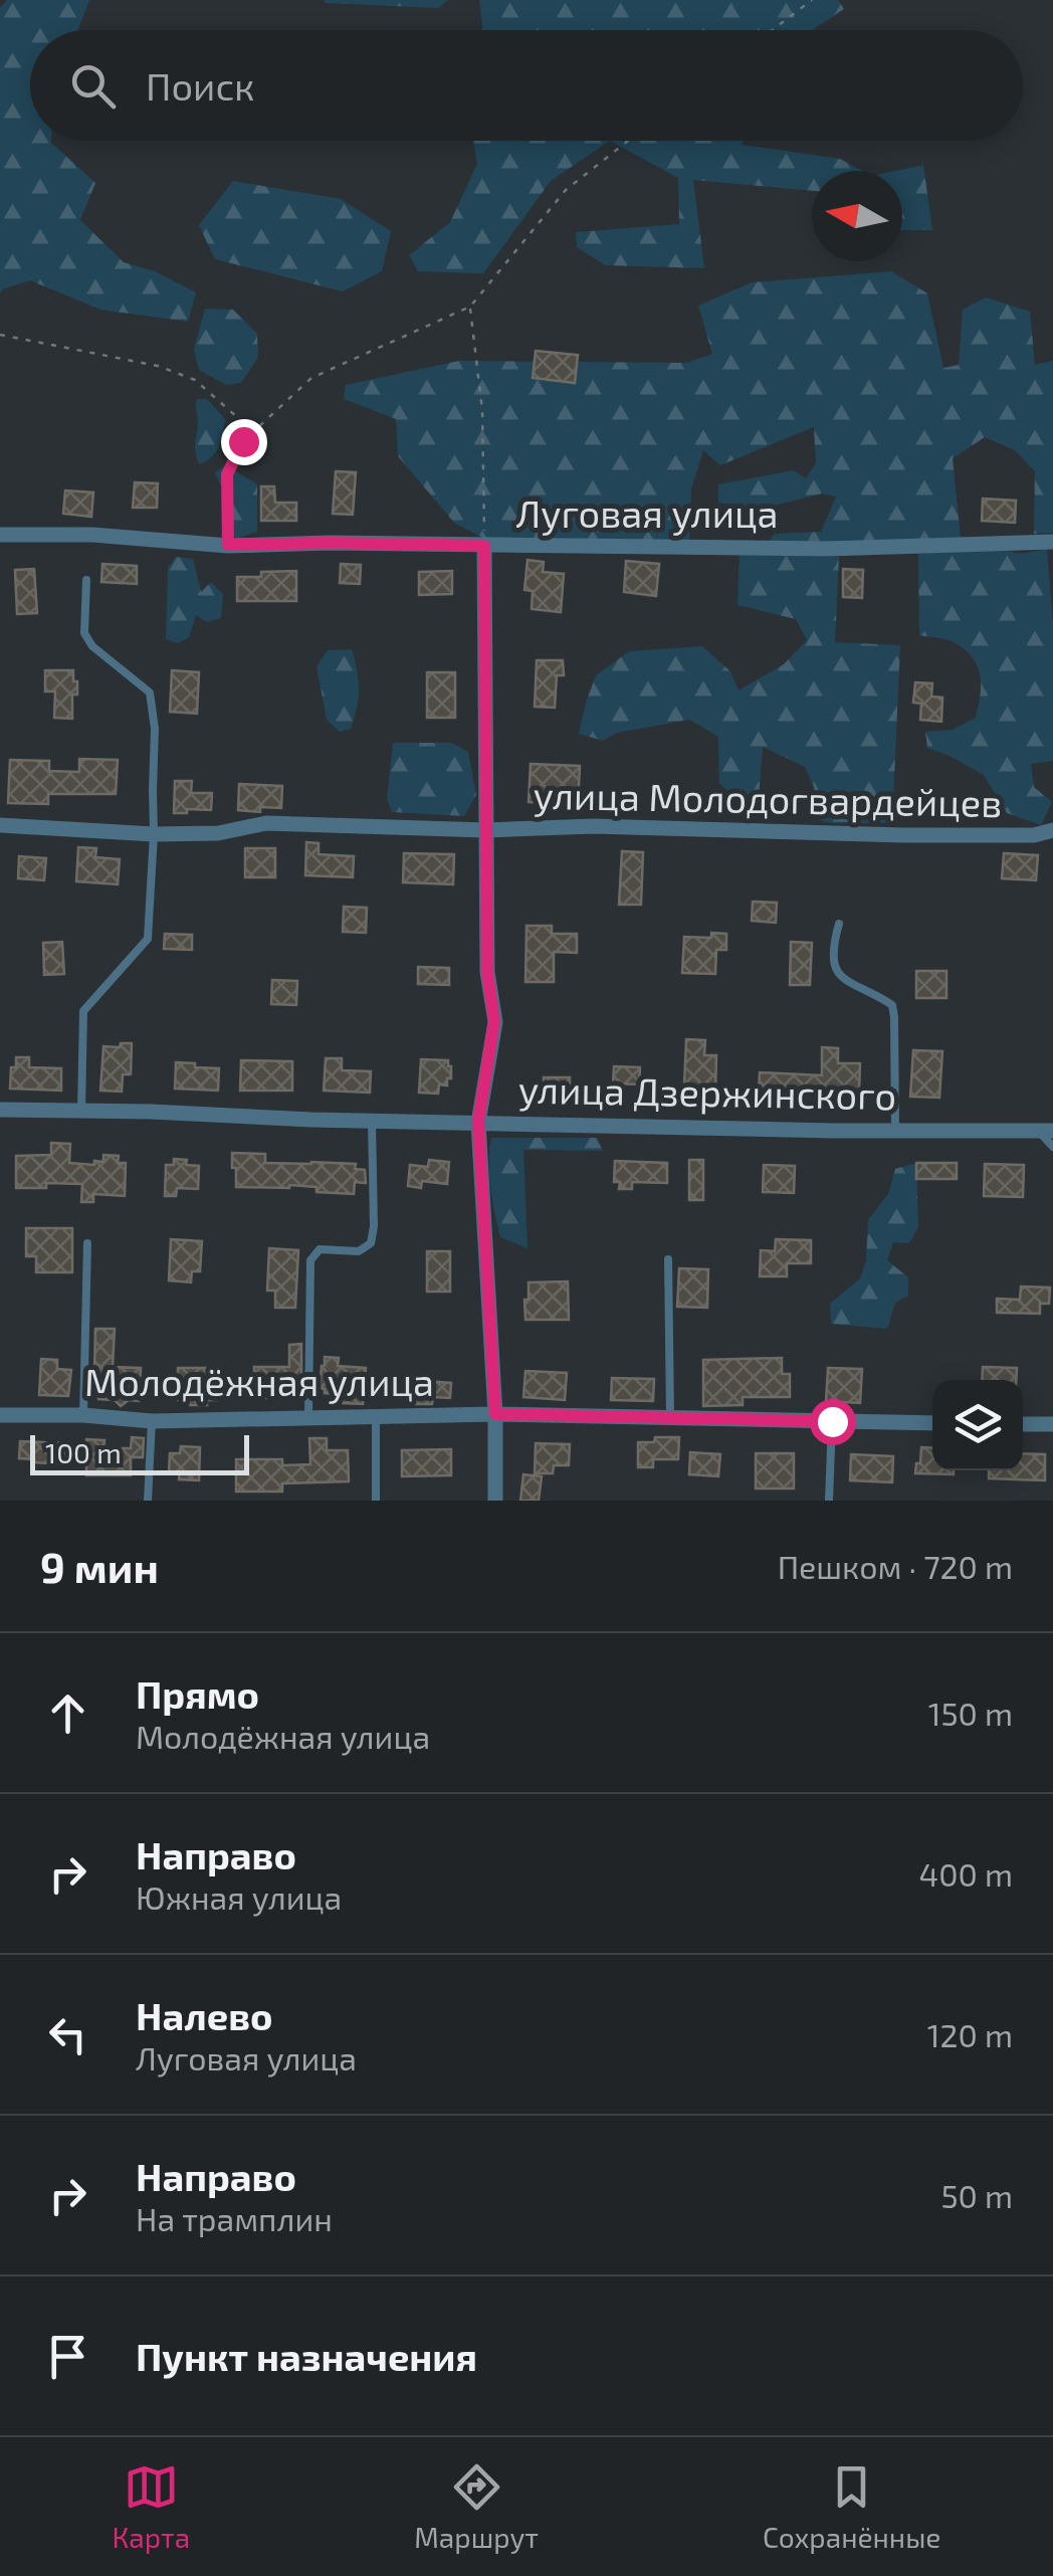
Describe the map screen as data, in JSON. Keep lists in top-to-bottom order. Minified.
{"streets":{"street":["Луговая улица","улица Молодогвардейцев","улица Дзержинского","Молодёжная улица"]},"scale_bar":"100 m","north":"left","page":{"search":"Поиск","scale":"100 m","heading":["9 мин","Пешком · 720 m"],"list":[["Прямо","Молодёжная улица","150 m"],["Направо","Южная улица","400 m"],["Налево","Луговая улица","120 m"],["Направо","На трамплин","50 m"],"Пункт назначения"],"nav":["Карта","Маршрут","Сохранённые"]}}
